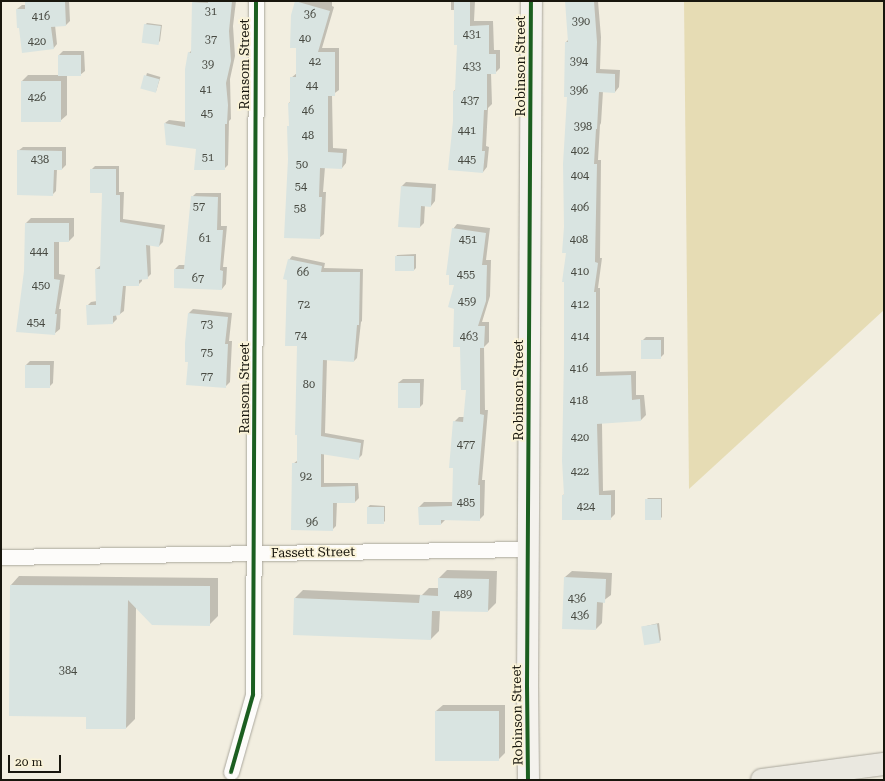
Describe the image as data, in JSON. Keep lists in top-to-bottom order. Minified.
{"streets":{"street":["Ransom Street","Robinson Street","Fassett Street"]},"crossings":[["Ransom Street","Fassett Street"],["Robinson Street","Fassett Street"]],"house_numbers":["31","36","416","390","431","40","37","420","42","394","39","433","44","41","396","426","437","46","45","398","441","48","402","51","438","445","50","404","54","57","406","58","61","451","408","444","410","66","455","67","450","459","72","412","454","73","74","463","414","75","416","77","80","418","420","477","422","92","485","424","96","489","436","436","384"],"scale_bar":"20 m"}
